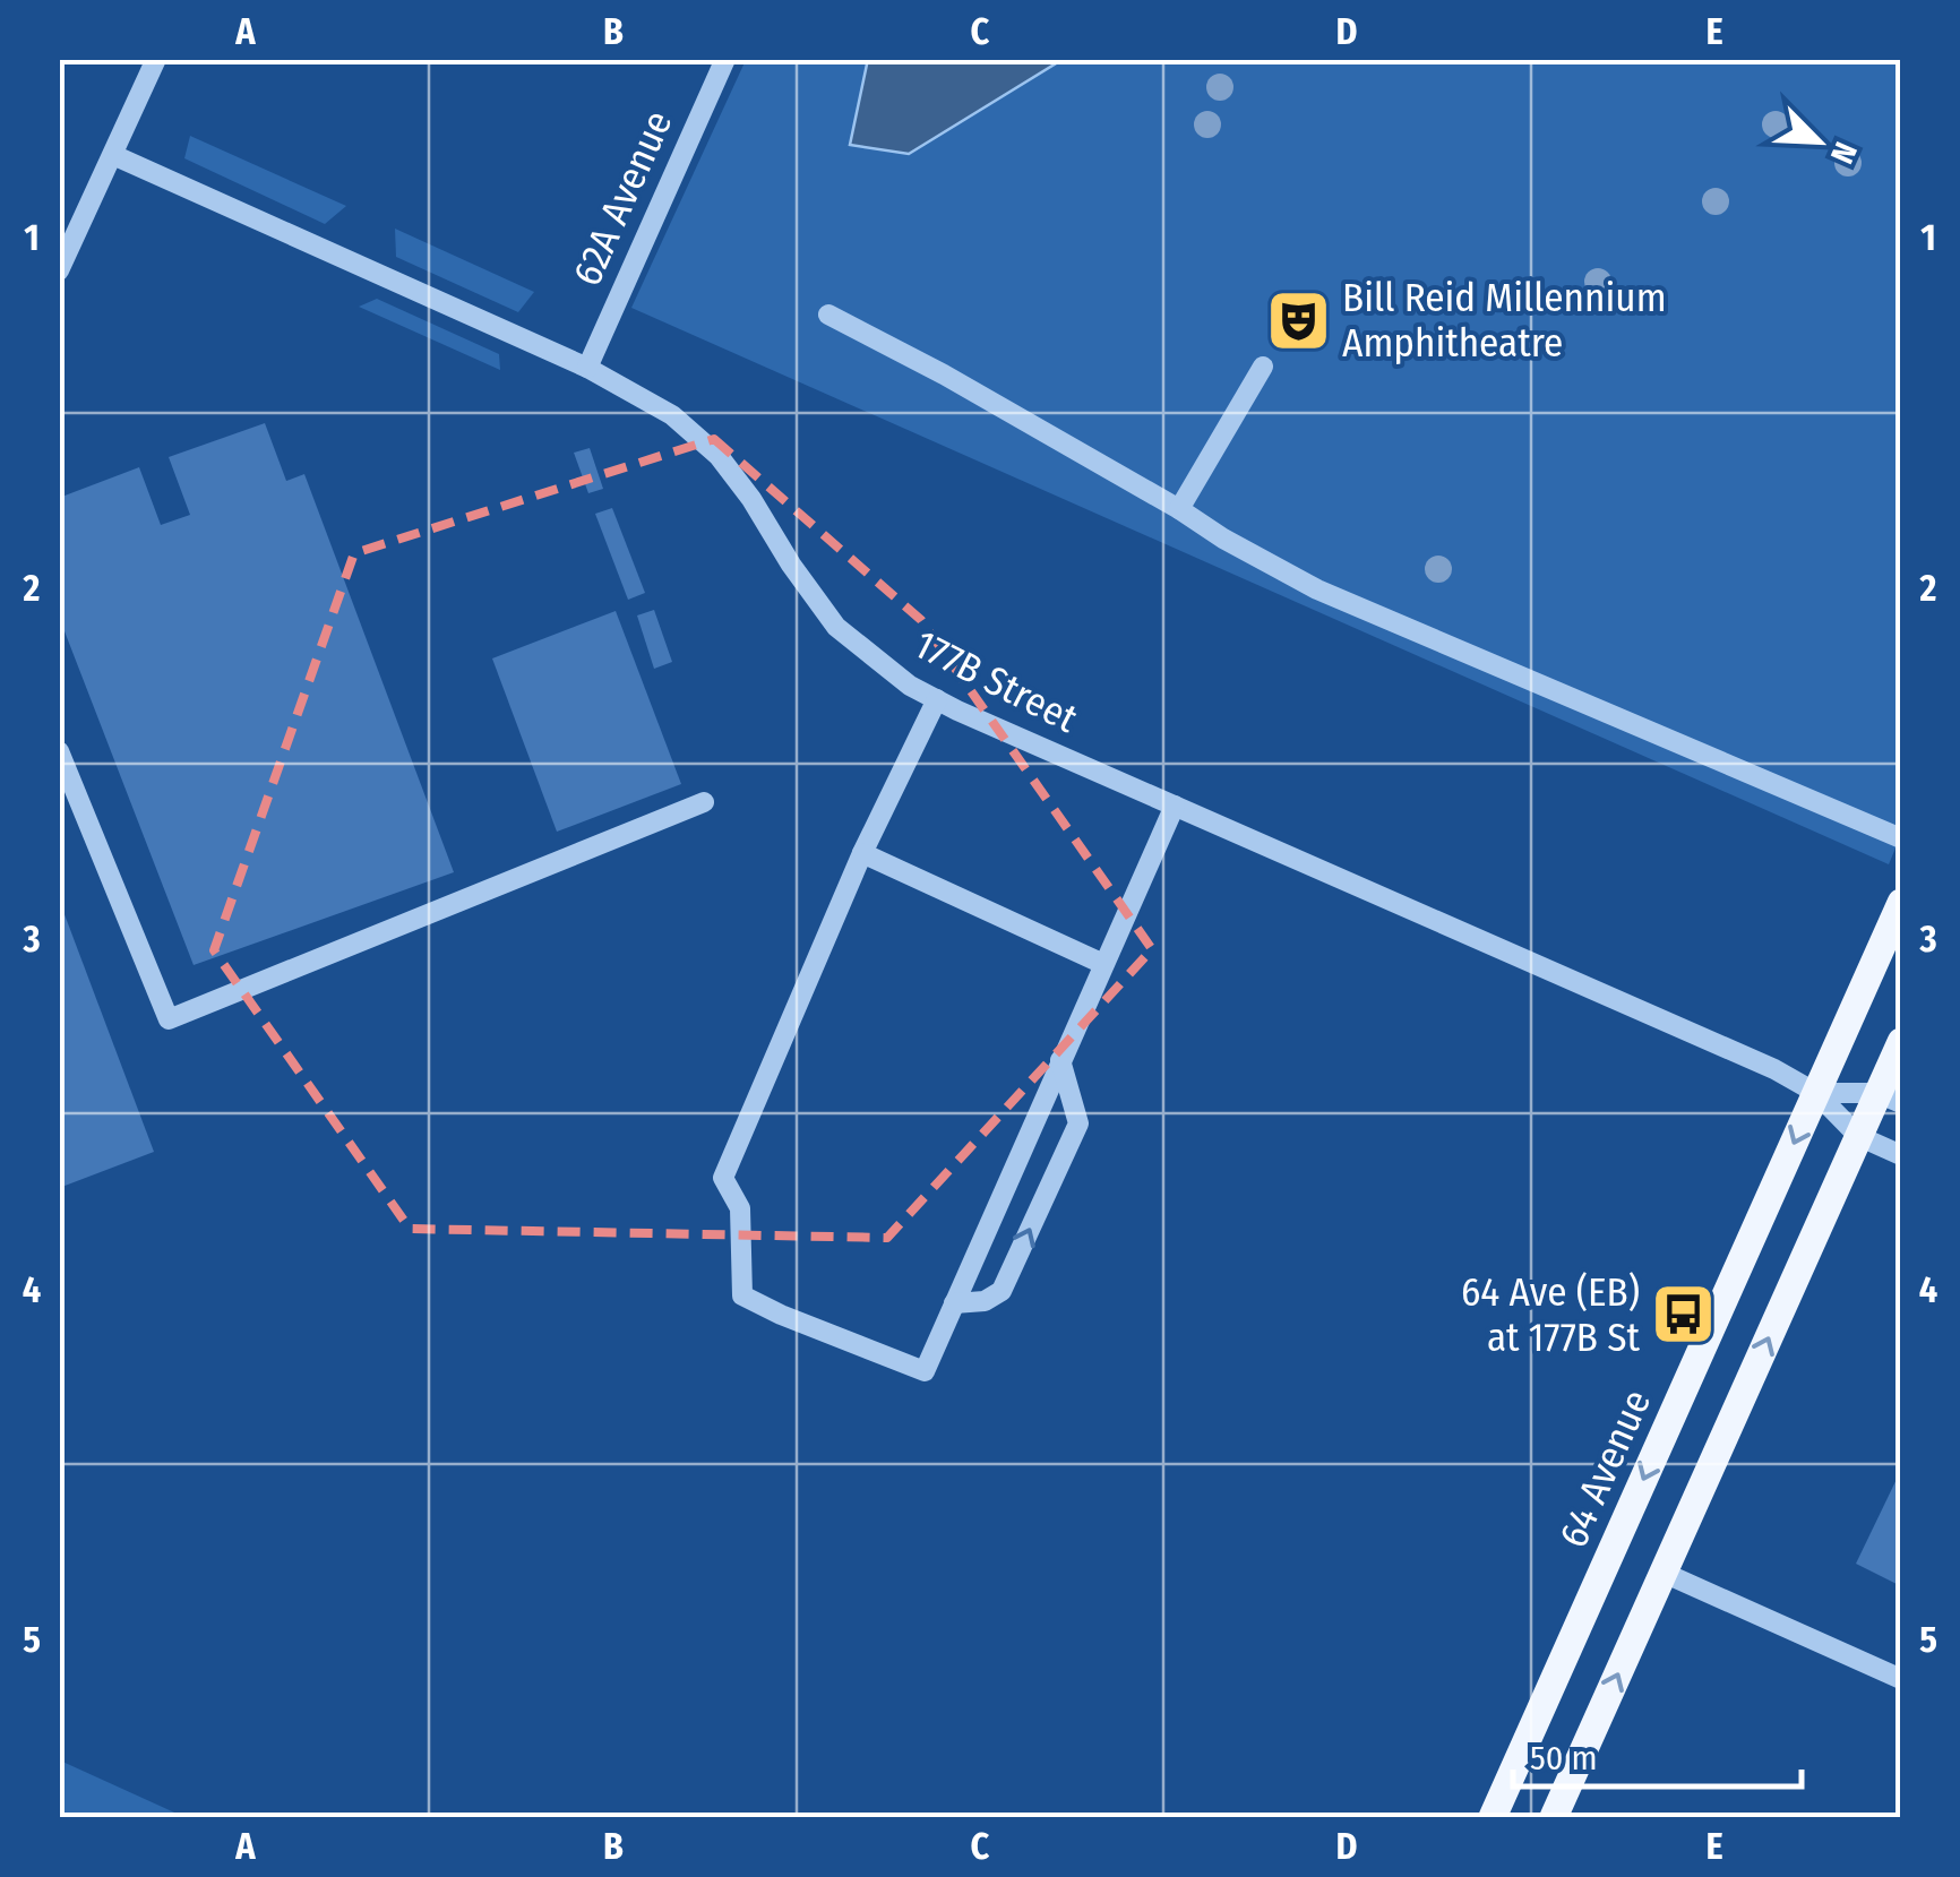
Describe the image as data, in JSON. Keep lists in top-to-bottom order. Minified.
{"streets":{"main road":["64 Avenue"],"street":["62A Avenue","177B Street"]},"crossings":[["62A Avenue","177B Street"],["177B Street","64 Avenue"]],"places":{"theatre":["Bill Reid Millennium Amphitheatre"],"bus stop":["64 Ave (EB) at 177B St"]},"scale_bar":"50 m","north":"bottom right","grid":{"columns":["A","B","C","D","E"],"rows":["1","2","3","4","5"]}}
